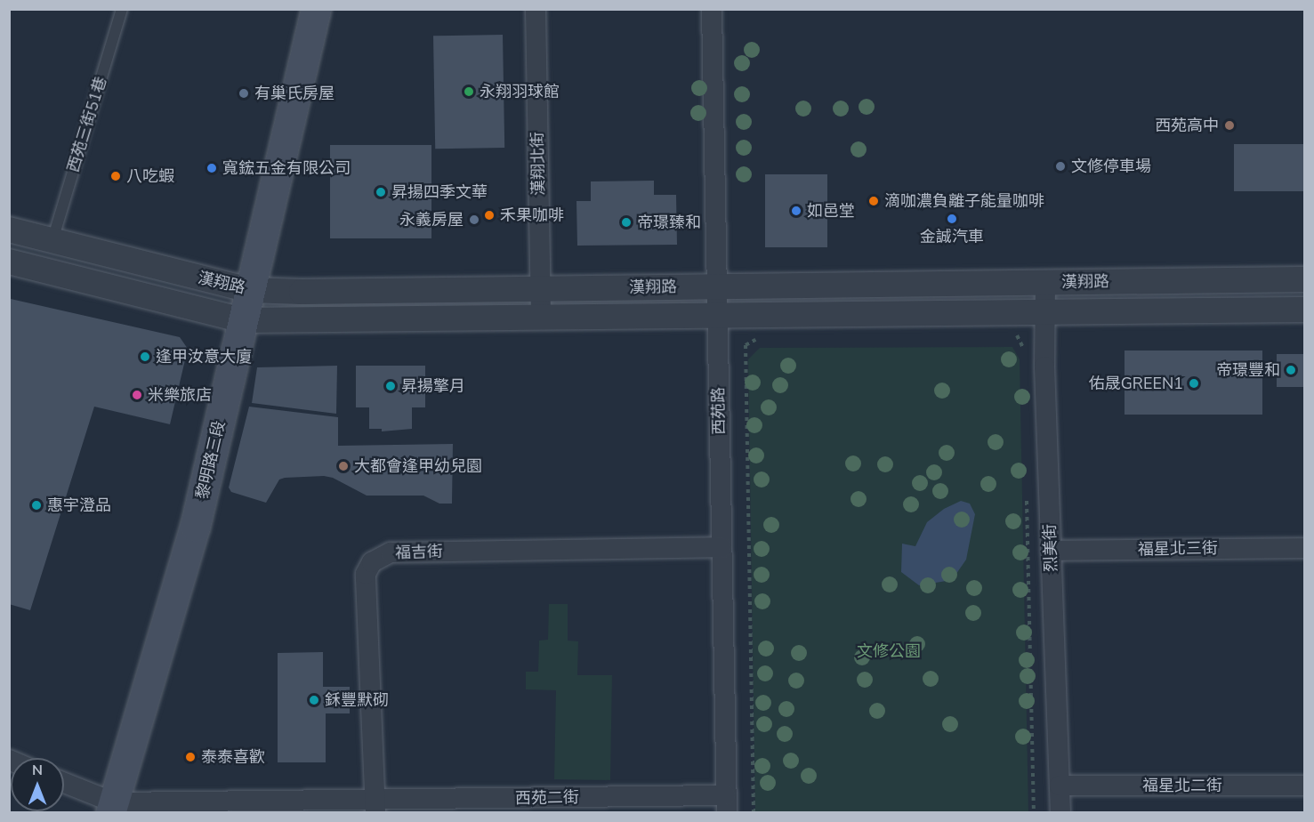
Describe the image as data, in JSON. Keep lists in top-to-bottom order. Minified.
{"streets":{"main road":["黎明路三段"],"street":["漢翔北街","漢翔路","西苑路","烈美街","福星北三街","福吉街","福星北二街","西苑二街"],"lane":["西苑三街51巷"]},"crossings":[["西苑三街51巷","漢翔路"],["漢翔北街","漢翔路"],["漢翔路","西苑路"],["漢翔路","黎明路三段"],["漢翔路","烈美街"],["西苑路","福吉街"],["西苑路","西苑二街"],["黎明路三段","西苑二街"],["烈美街","福星北三街"],["烈美街","福星北二街"],["福吉街","西苑二街"]],"parks":["文修公園"],"places":["永翔羽球館","有巢氏房屋","西苑高中","文修停車場","寬鋐五金有限公司","八吃蝦","昇揚四季文華","滴咖濃負離子能量咖啡","如邑堂","禾果咖啡","金誠汽車","永義房屋","帝璟臻和","逢甲汝意大廈","帝璟豐和","佑晟GREEN1","昇揚擎月","米樂旅店","大都會逢甲幼兒園","惠宇澄品","鉌豐默砌","泰泰喜歡"],"north":"top"}
